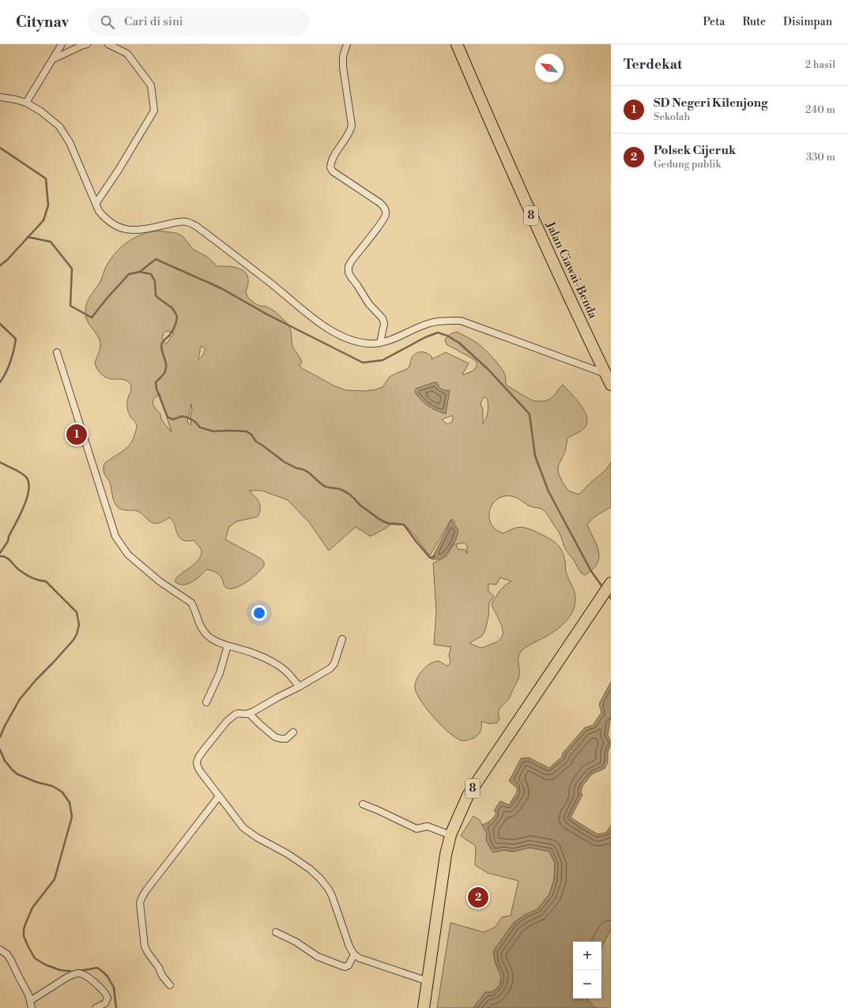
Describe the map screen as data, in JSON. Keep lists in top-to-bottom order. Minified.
{"streets":{"highway":["8","Jalan Ciawai-Benda"]},"north":"top left","page":{"header":"Citynav","search":"Cari di sini","nav":["Peta","Rute","Disimpan"],"heading":["Terdekat","2 hasil"],"list":[{"mark":"1","name":"SD Negeri Kilenjong","note":"Sekolah","value":"240 m"},{"mark":"2","name":"Polsek Cijeruk","note":"Gedung publik","value":"330 m"}],"pins":["1","2"],"map_buttons":["+","−"]}}
